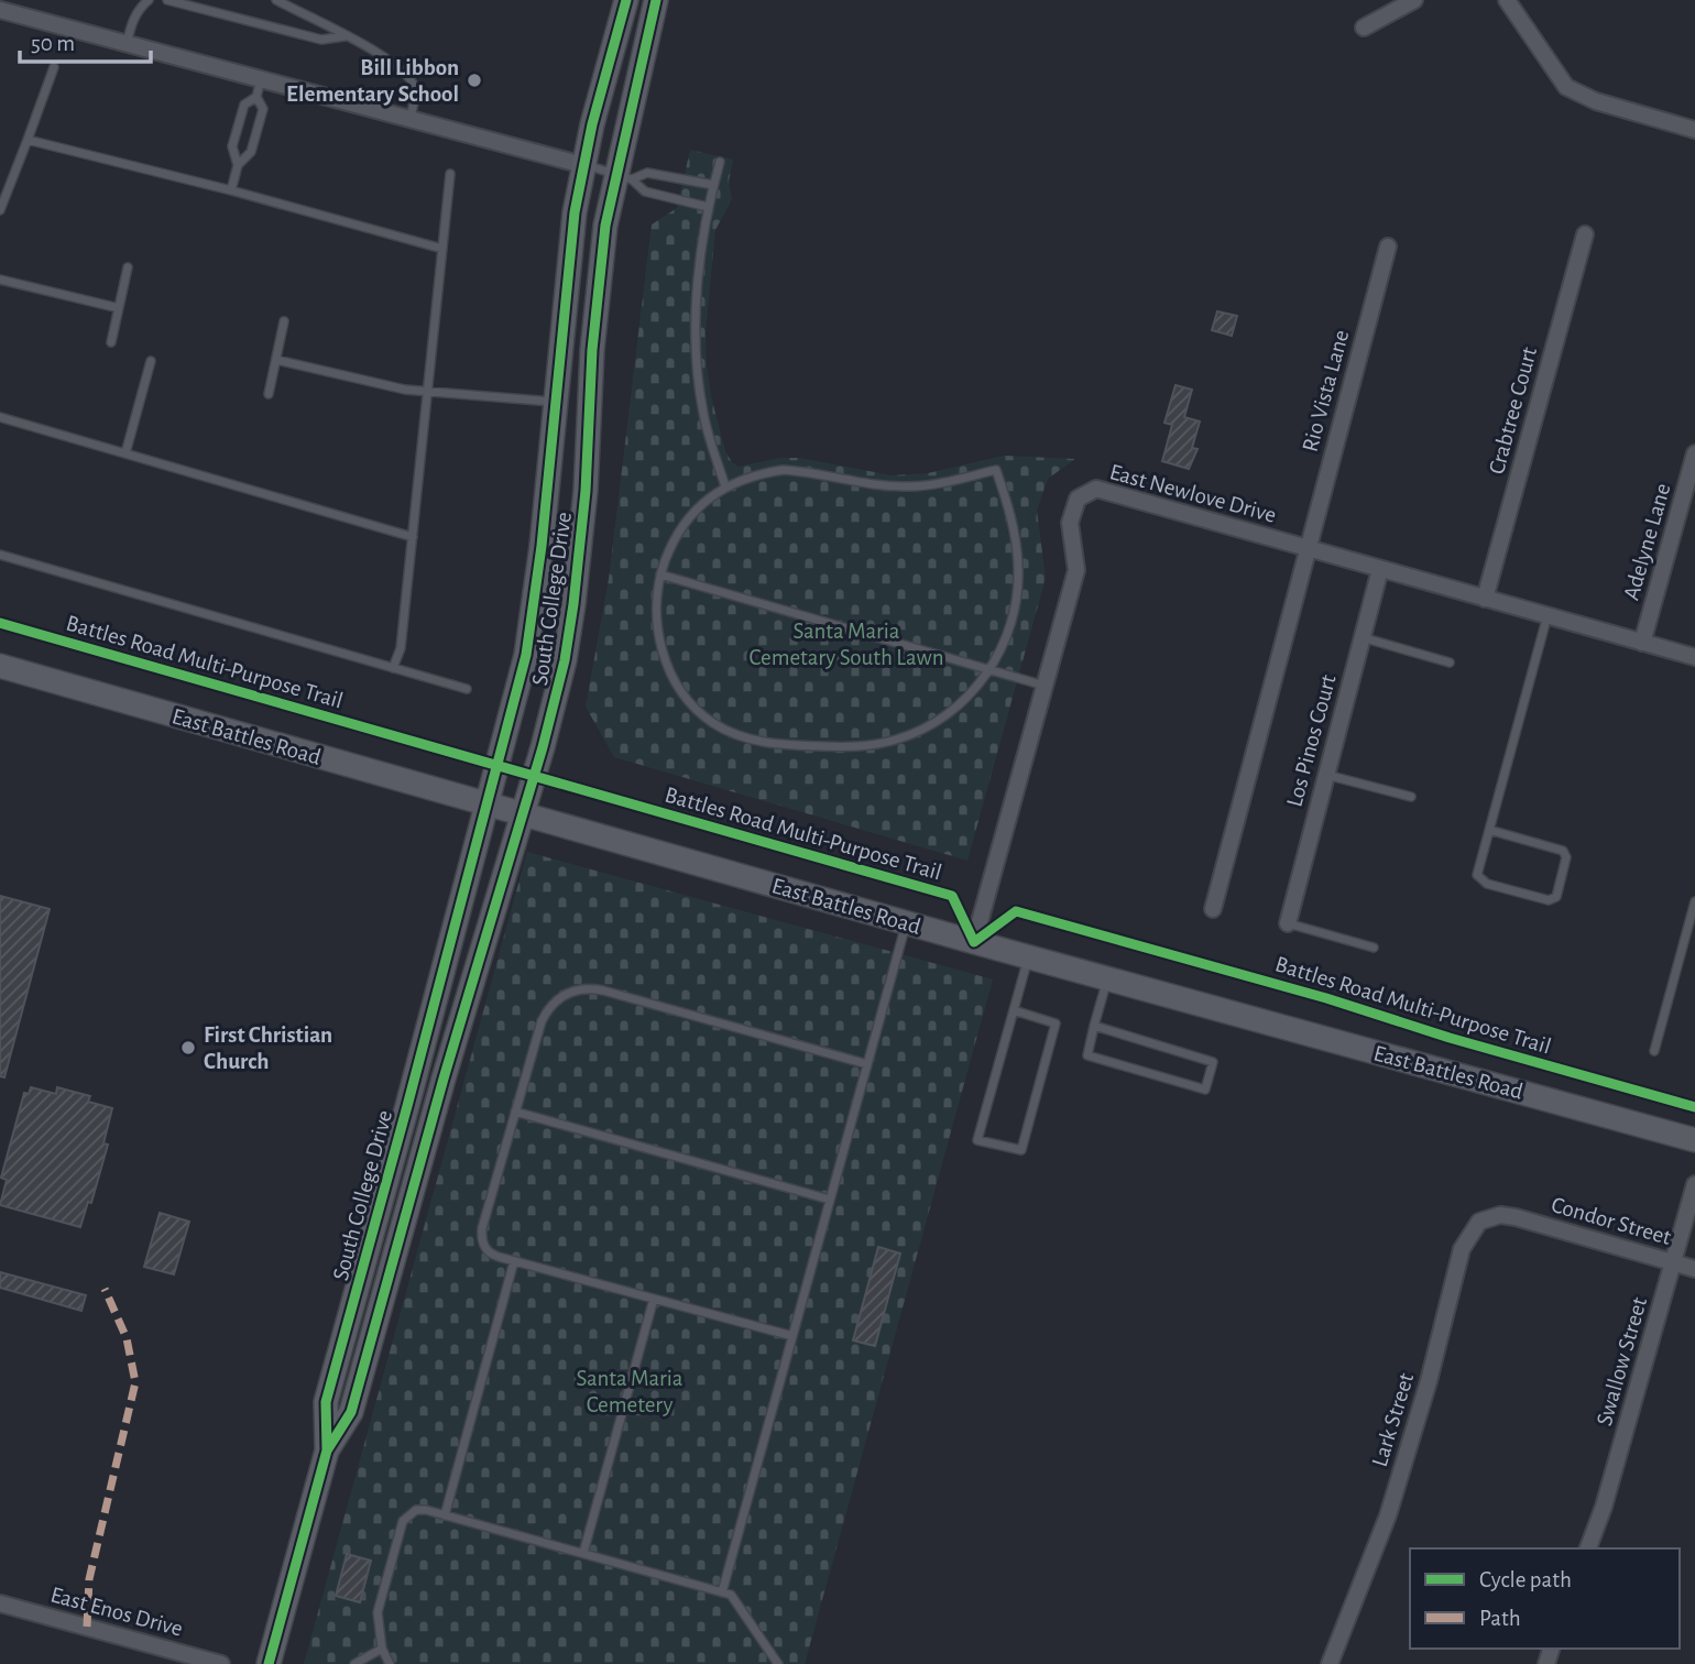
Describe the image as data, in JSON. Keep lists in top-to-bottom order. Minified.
{"streets":{"street":["Rio Vista Lane","Crabtree Court","East Newlove Drive","Adelyne Lane","South College Drive","East Battles Road","Los Pinos Court","Condor Street","Swallow Street","Lark Street","East Enos Drive"],"cycle path":["Battles Road Multi-Purpose Trail"]},"crossings":[["Rio Vista Lane","East Newlove Drive"],["Crabtree Court","East Newlove Drive"],["East Newlove Drive","Adelyne Lane"],["East Newlove Drive","East Battles Road"],["East Newlove Drive","Los Pinos Court"],["South College Drive","East Battles Road"],["Condor Street","Swallow Street"],["Condor Street","Lark Street"]],"parks":["Santa Maria Cemetary South Lawn","Santa Maria Cemetery"],"places":["Bill Libbon Elementary School","First Christian Church"],"legend":["Cycle path","Path"],"scale_bar":"50 m"}
